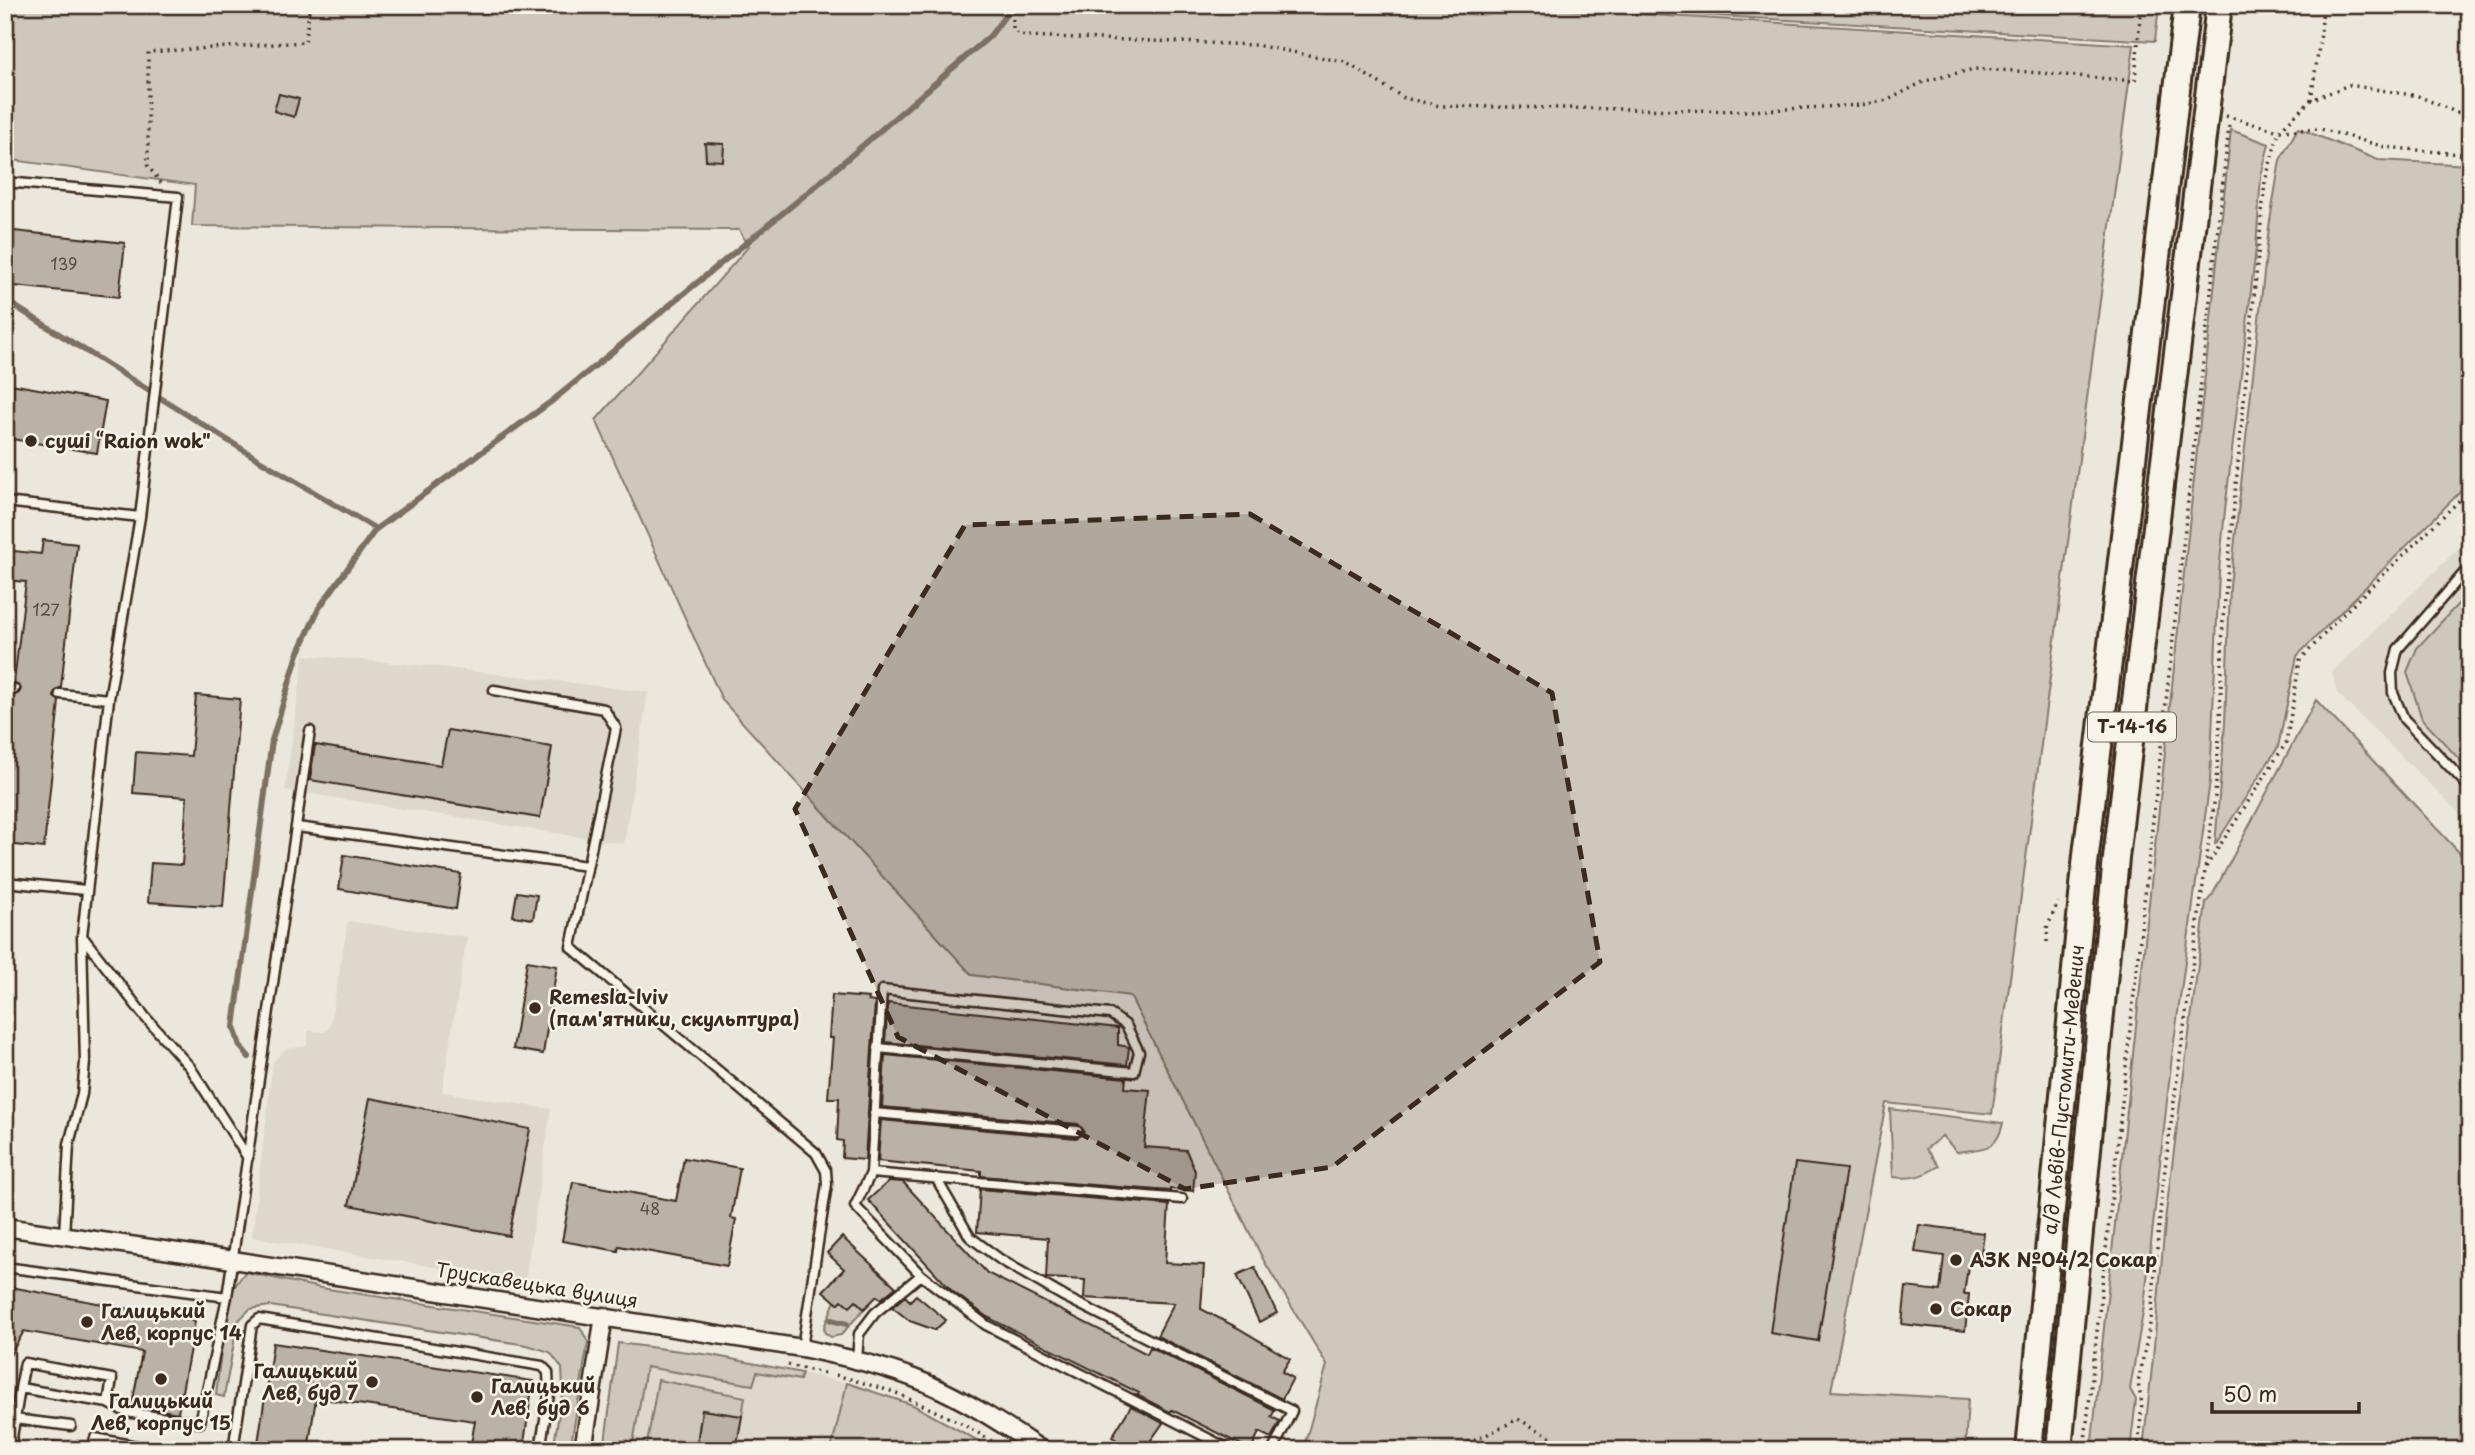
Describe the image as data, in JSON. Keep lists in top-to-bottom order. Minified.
{"streets":{"main road":["Т-14-16","а/д Львів-Пустомити-Меденич"],"street":["Трускавецька вулиця"]},"places":["суші “Raion wok\"","Remesla-lviv (пам'ятники, скульптура)","АЗК №04/2 Сокар","Сокар","Галицький Лев, корпус 14","Галицький Лев, корпус 15","Галицький Лев, буд 7","Галицький Лев, буд 6"],"house_numbers":["139","127","48"],"scale_bar":"50 m"}
